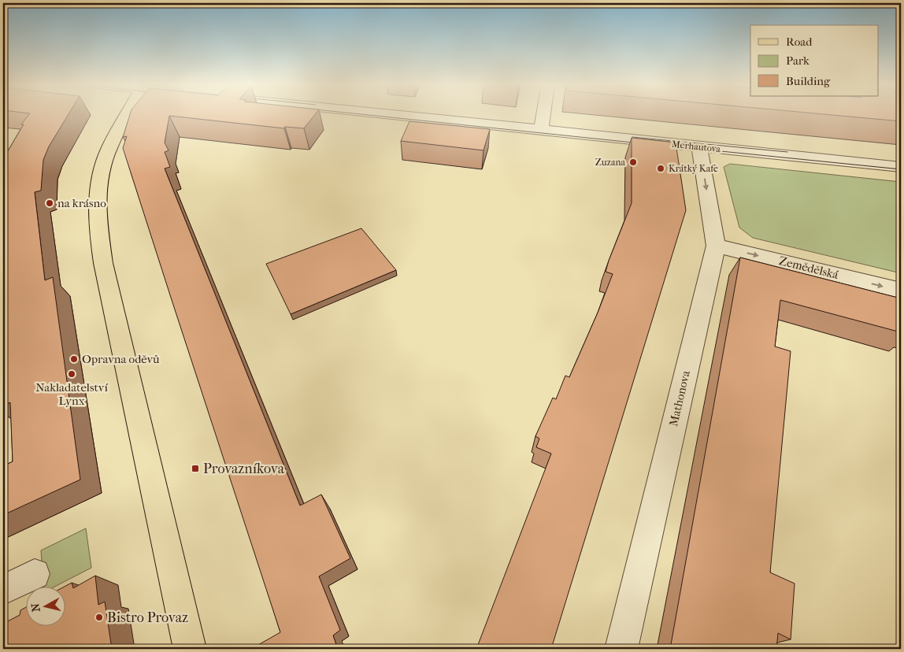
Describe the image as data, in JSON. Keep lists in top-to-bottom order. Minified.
{"streets":{"street":["Merhautova","Zemědělská","Mathonova"]},"crossings":[["Merhautova","Mathonova"],["Zemědělská","Mathonova"]],"one_way":["Zemědělská"],"places":{"other":["Zuzana","Krátký Kafe","na krásno","Opravna oděvů","Nakladatelství Lynx","Bistro Provaz"],"transit":["Provazníkova"]},"legend":["Road","Park","Building"],"north":"left"}
